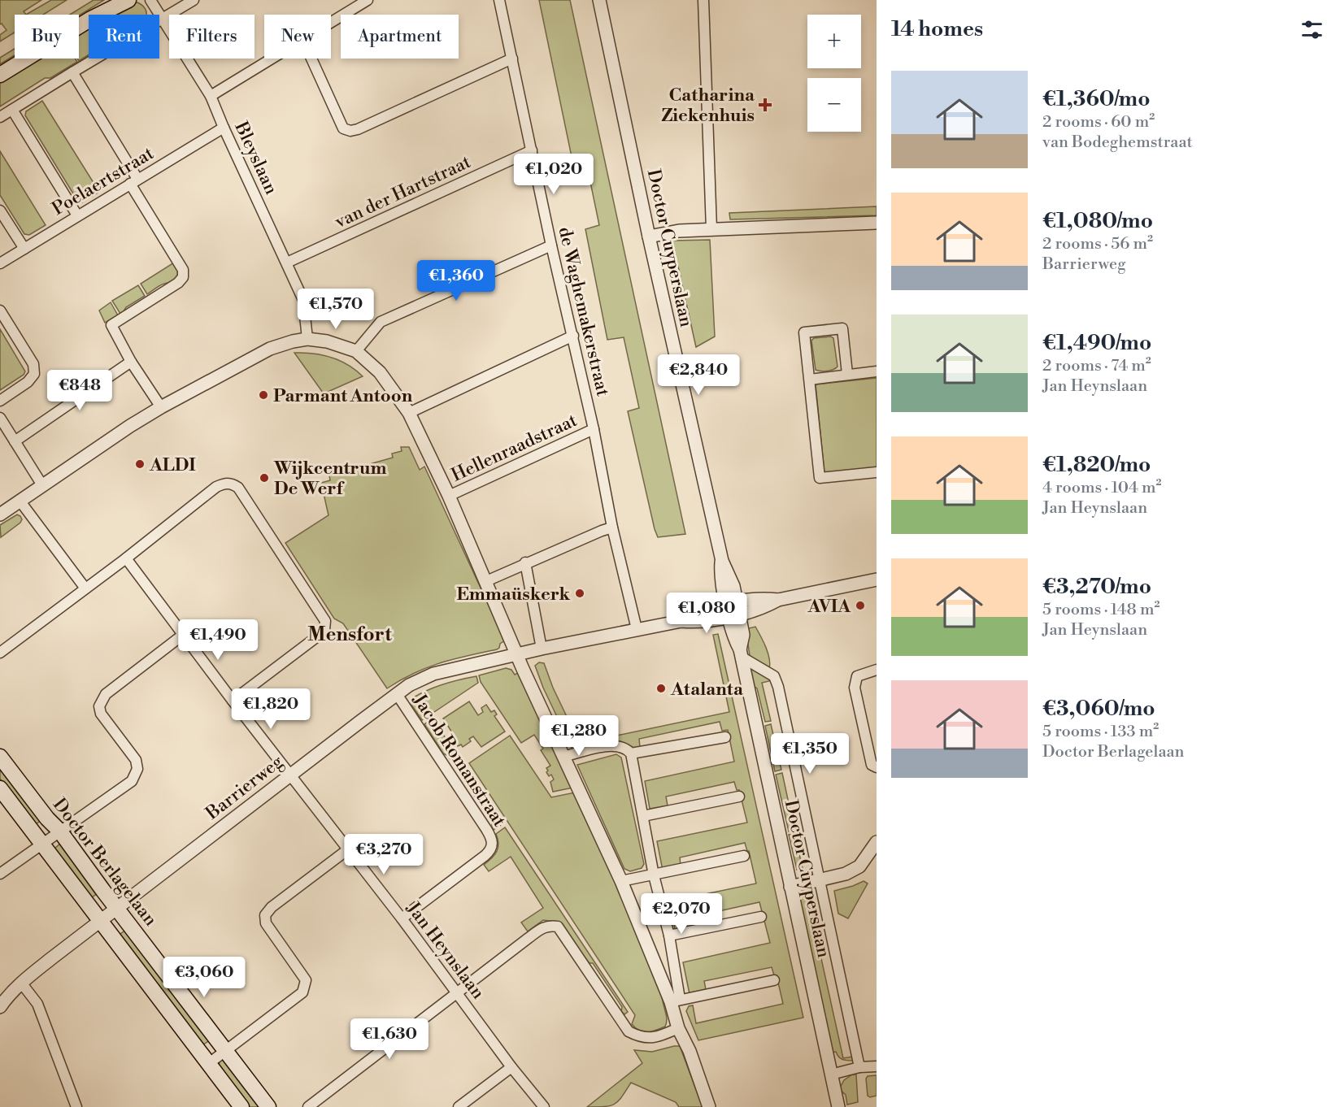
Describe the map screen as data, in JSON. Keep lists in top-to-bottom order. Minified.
{"streets":{"main road":["Doctor Berlagelaan"],"street":["Bleyslaan","Poelaertstraat","van der Hartstraat","Doctor Cuyperslaan","de Waghemakerstraat","Hellenraadstraat","Jacob Romanstraat","Barrierweg","Jan Heynslaan"]},"crossings":[["Bleyslaan","Poelaertstraat"],["Bleyslaan","van der Hartstraat"],["van der Hartstraat","de Waghemakerstraat"],["Doctor Cuyperslaan","Barrierweg"],["de Waghemakerstraat","Hellenraadstraat"],["de Waghemakerstraat","Barrierweg"],["Jacob Romanstraat","Barrierweg"],["Jacob Romanstraat","Jan Heynslaan"],["Barrierweg","Doctor Berlagelaan"],["Barrierweg","Jan Heynslaan"]],"districts":["Mensfort"],"places":{"health":["Catharina Ziekenhuis"],"other":["Parmant Antoon","ALDI","Wijkcentrum De Werf","Emmaüskerk","AVIA","Atalanta"]},"page":{"heading":"14 homes","map_buttons":["+","−"],"chip":["Buy","Rent","Filters","New","Apartment"],"list":[{"name":"€1,360/mo","note":"2 rooms · 60 m² · van Bodeghemstraat"},{"name":"€1,080/mo","note":"2 rooms · 56 m² · Barrierweg"},{"name":"€1,490/mo","note":"2 rooms · 74 m² · Jan Heynslaan"},{"name":"€1,820/mo","note":"4 rooms · 104 m² · Jan Heynslaan"},{"name":"€3,270/mo","note":"5 rooms · 148 m² · Jan Heynslaan"},{"name":"€3,060/mo","note":"5 rooms · 133 m² · Doctor Berlagelaan"}],"price":["€1,020","€1,360","€1,570","€2,840","€848","€1,080","€1,490","€1,820","€1,280","€1,350","€3,270","€2,070","€3,060","€1,630"]}}
